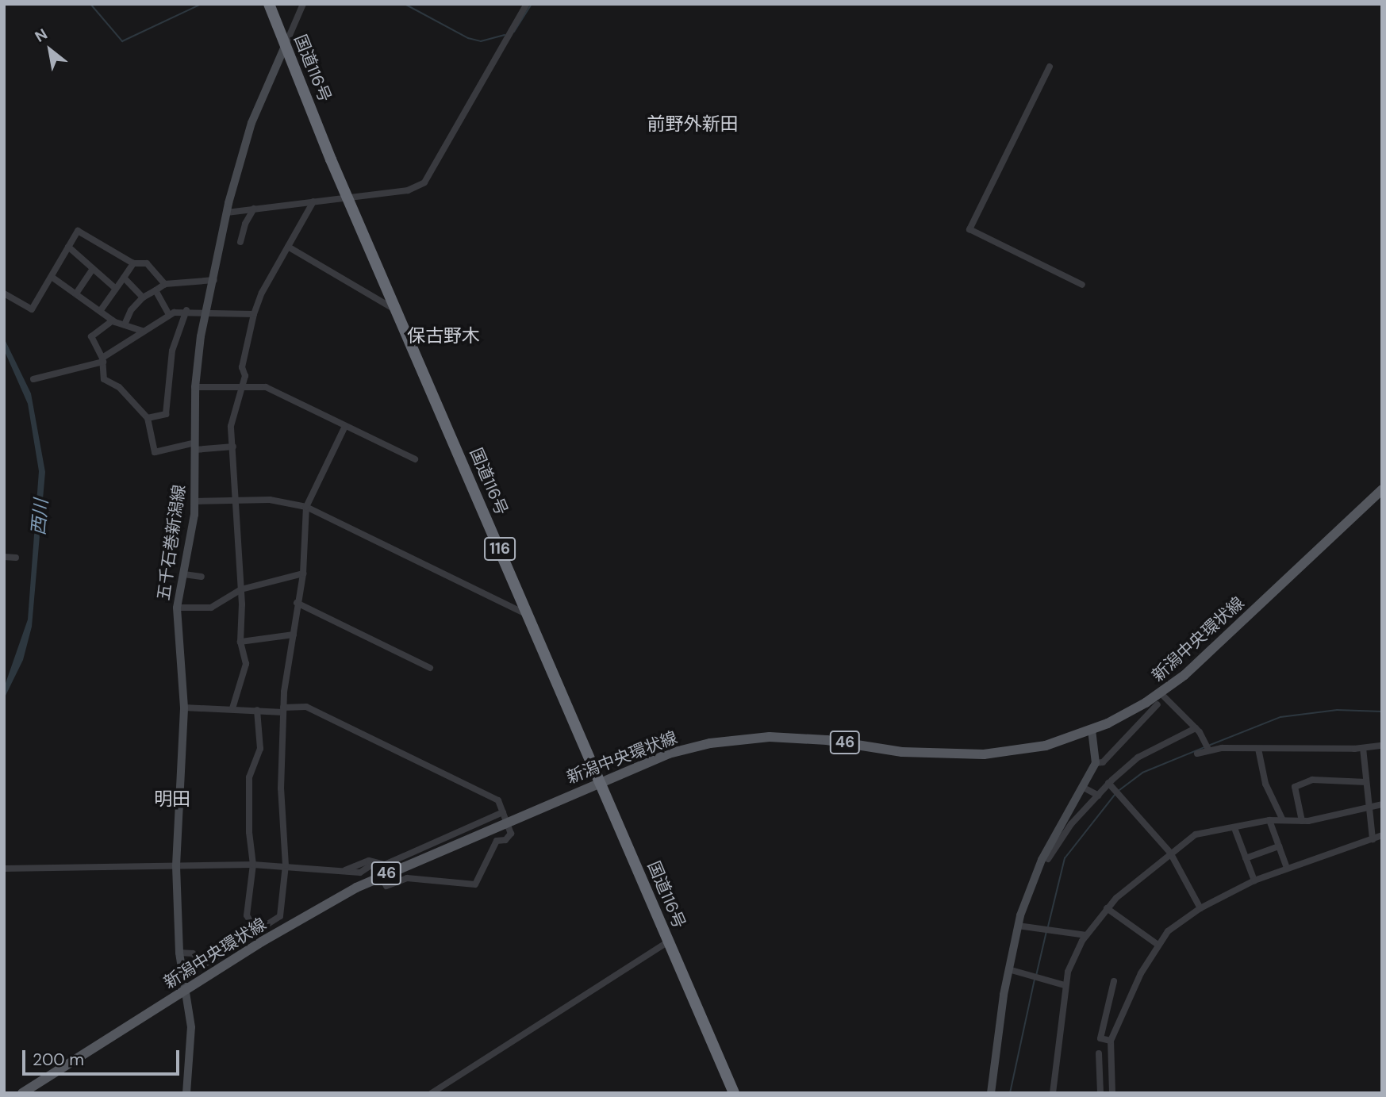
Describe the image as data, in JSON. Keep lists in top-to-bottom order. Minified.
{"streets":{"highway":["国道116号","116"],"main road":["五千石巻新潟線","新潟中央環状線","46"]},"crossings":[["国道116号","五千石巻新潟線"],["国道116号","新潟中央環状線"],["五千石巻新潟線","新潟中央環状線"]],"districts":["前野外新田","保古野木","明田"],"water":["西川"],"scale_bar":"200 m","north":"top left"}
